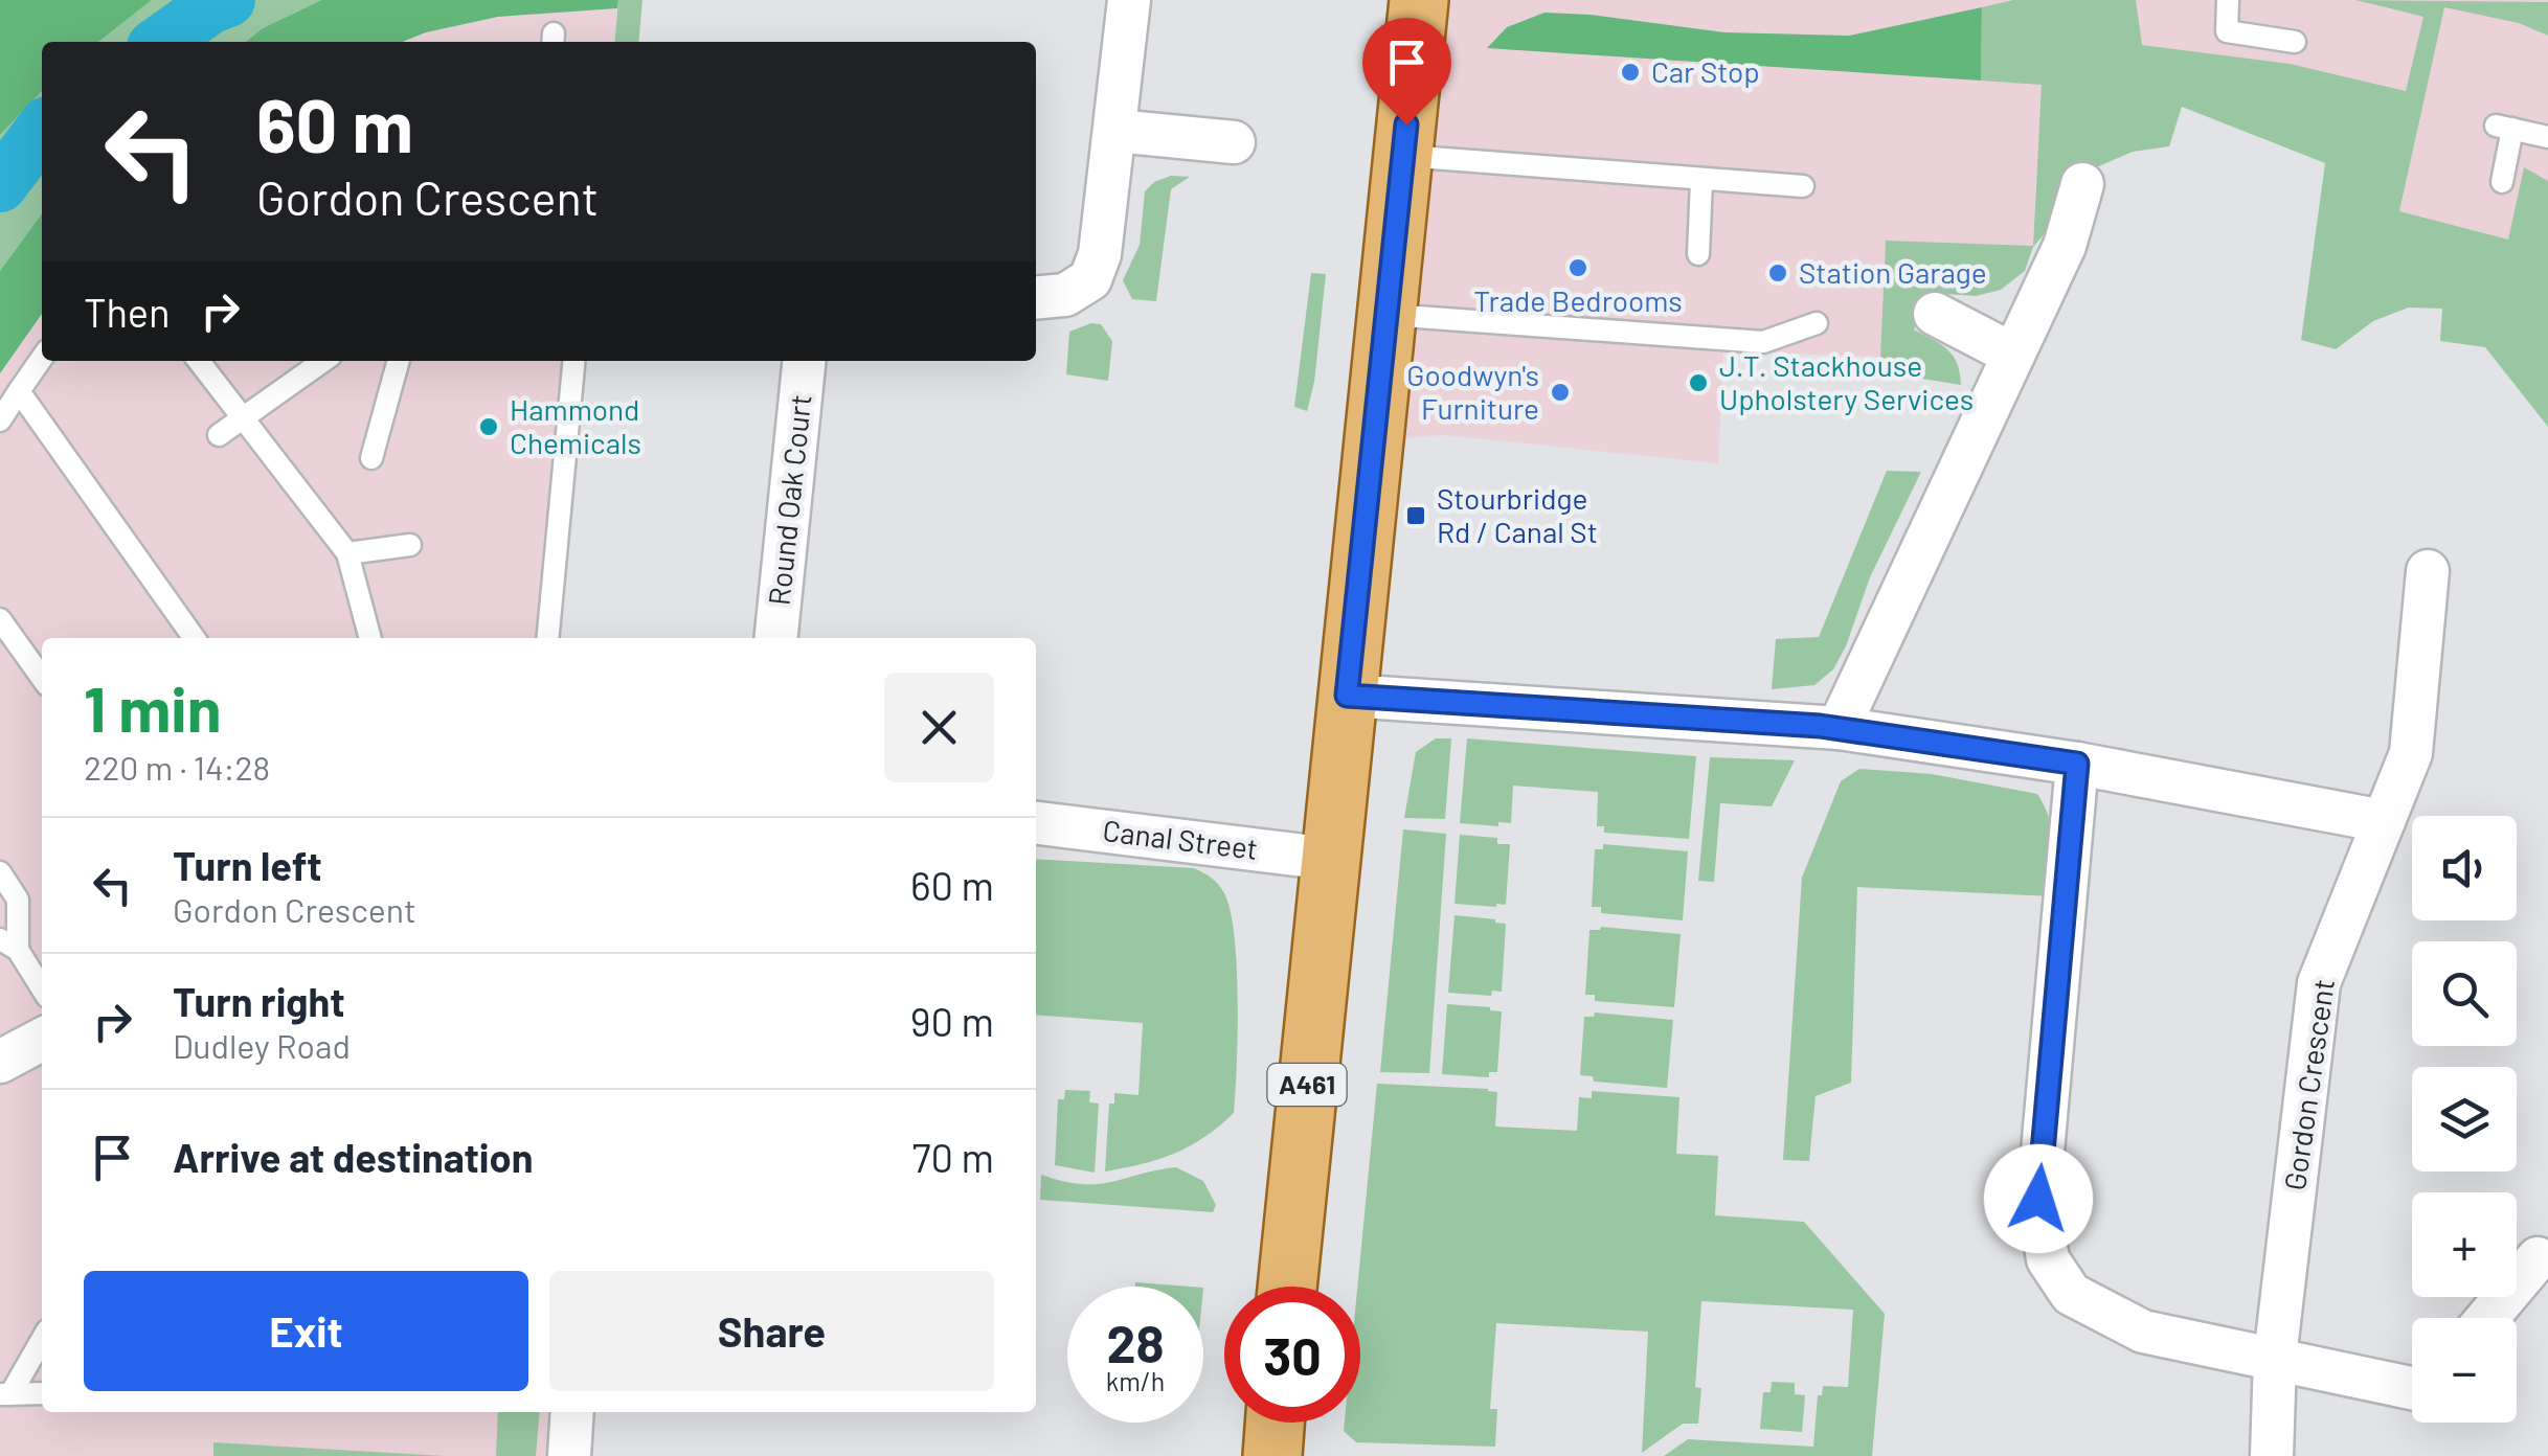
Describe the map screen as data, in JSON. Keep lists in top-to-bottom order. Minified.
{"streets":{"main road":["A461"],"street":["Round Oak Court","Canal Street","Gordon Crescent"]},"crossings":[["Canal Street","A461"]],"places":{"other":["Car Stop","Trade Bedrooms","Station Garage","J.T. Stackhouse Upholstery Services","Goodwyn's Furniture","Hammond Chemicals"],"transit":["Stourbridge Rd / Canal St"]},"page":{"turn":["60 m","Gordon Crescent"],"then":"Then","heading":["1 min","220 m · 14:28"],"map_buttons":["+","−"],"list":[{"name":"Turn left","note":"Gordon Crescent","value":"60 m"},{"name":"Turn right","note":"Dudley Road","value":"90 m"},{"name":"Arrive at destination","value":"70 m"}],"buttons":["Exit","Share"],"speed":"28 km/h","limit":"30"}}
